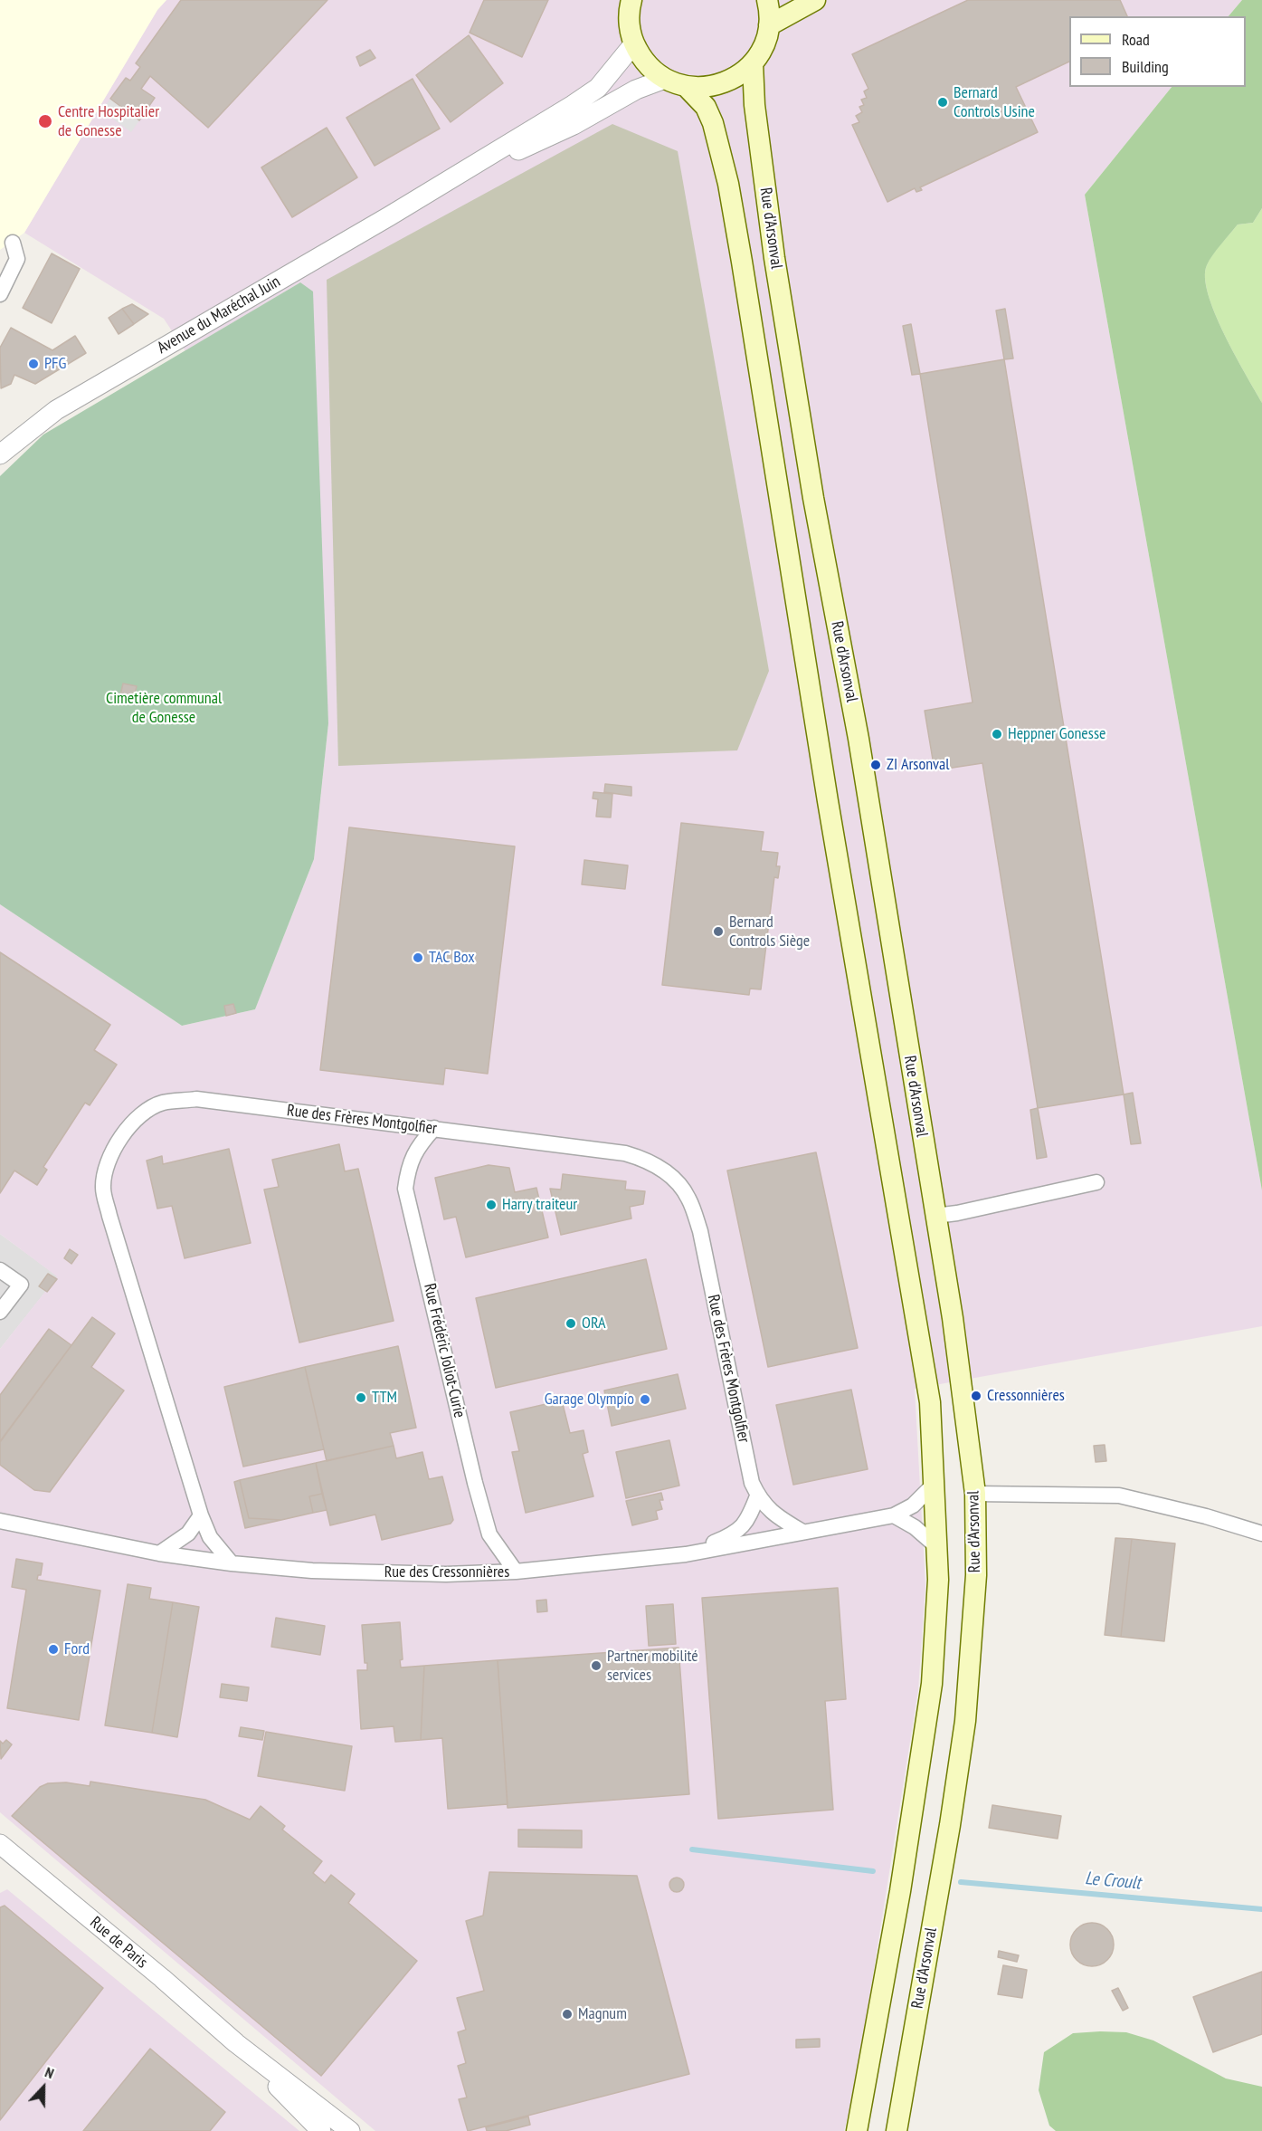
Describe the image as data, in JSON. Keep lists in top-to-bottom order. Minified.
{"streets":{"main road":["Rue d'Arsonval"],"street":["Avenue du Maréchal Juin","Rue des Frères Montgolfier","Rue Frédéric Joliot-Curie","Rue des Cressonnières","Rue de Paris"]},"crossings":[["Rue d'Arsonval","Rue des Cressonnières"],["Rue des Frères Montgolfier","Rue Frédéric Joliot-Curie"],["Rue des Frères Montgolfier","Rue des Cressonnières"],["Rue Frédéric Joliot-Curie","Rue des Cressonnières"]],"water":["Le Croult"],"parks":["Cimetière communal de Gonesse"],"places":["Bernard Controls Usine","Centre Hospitalier de Gonesse","PFG","Heppner Gonesse","ZI Arsonval","Bernard Controls Siège","TAC Box","Harry traiteur","ORA","Cressonnières","TTM","Garage Olympío","Ford","Partner mobilité services","Magnum"],"legend":["Road","Building"],"north":"top"}
